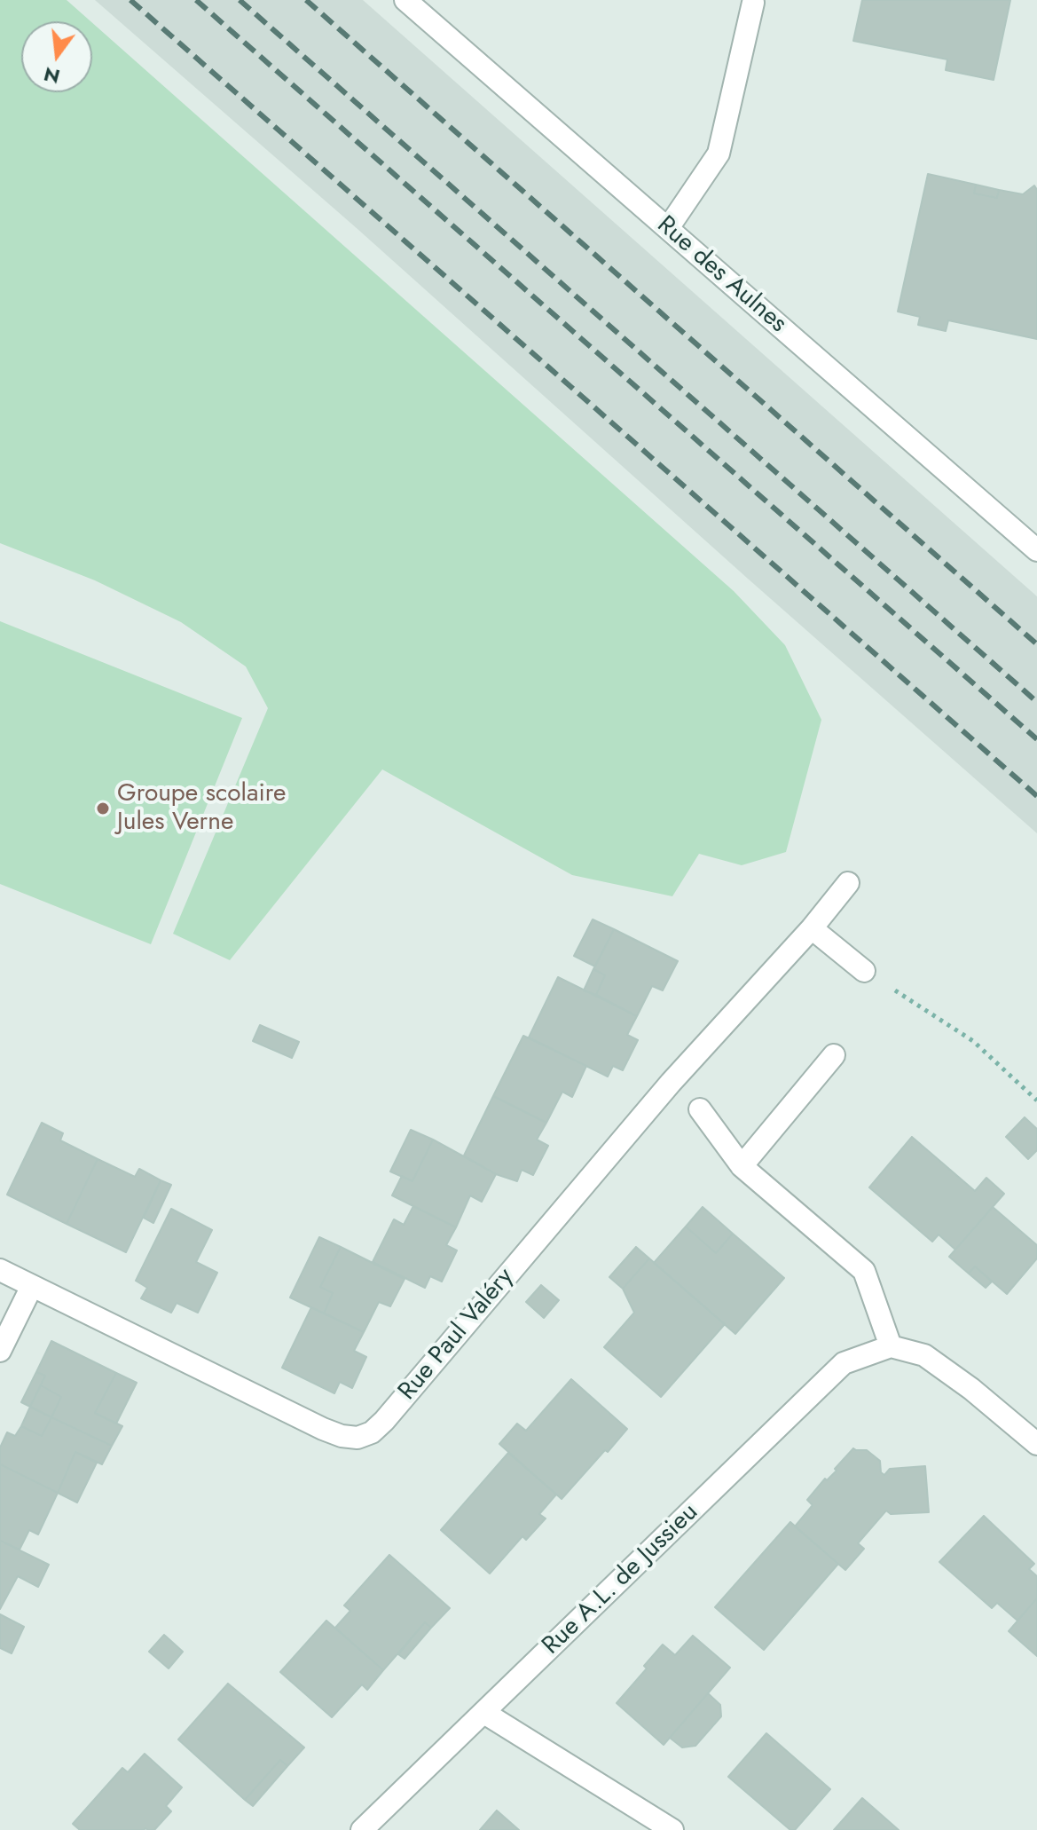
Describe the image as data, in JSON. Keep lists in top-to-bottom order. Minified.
{"streets":{"street":["Rue des Aulnes","Rue Paul Valéry","Rue A.L. de Jussieu"]},"places":["Groupe scolaire Jules Verne"],"north":"bottom"}
